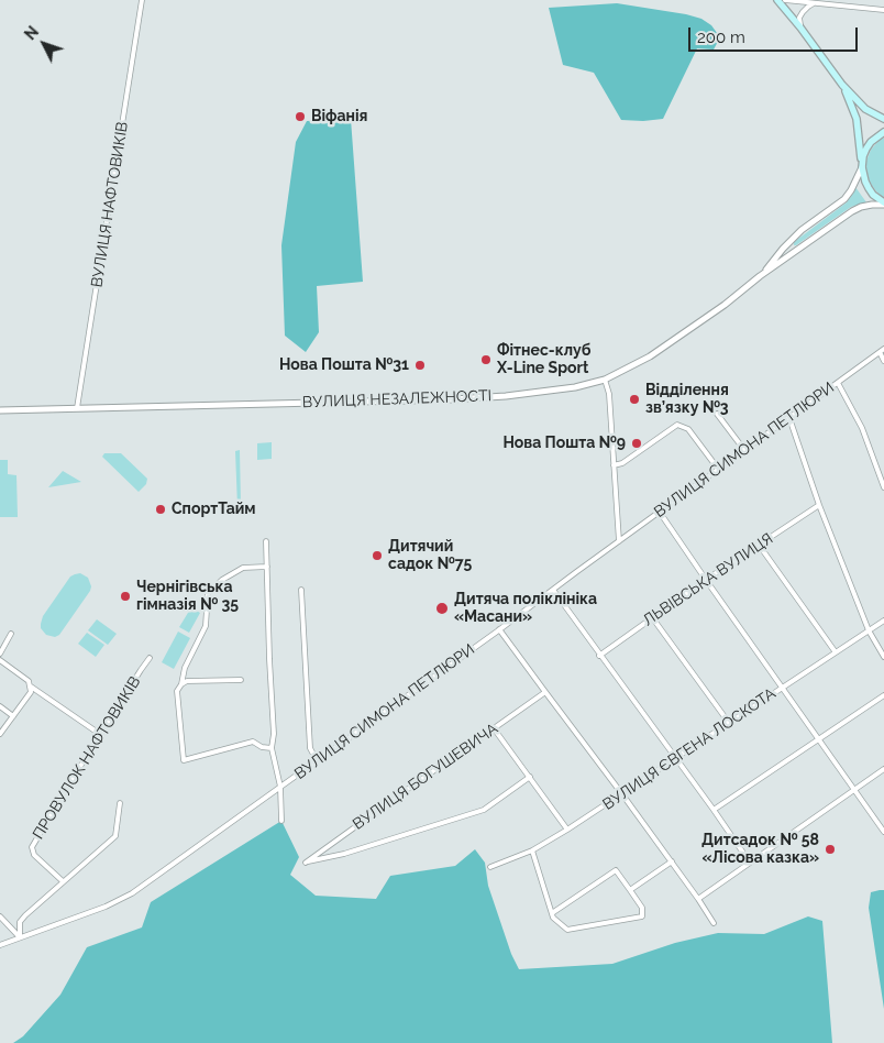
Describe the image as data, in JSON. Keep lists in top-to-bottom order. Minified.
{"streets":{"main road":["ВУЛИЦЯ НЕЗАЛЕЖНОСТІ"],"street":["ВУЛИЦЯ НАФТОВИКІВ","ВУЛИЦЯ СИМОНА ПЕТЛЮРИ","ЛЬВІВСЬКА ВУЛИЦЯ","ВУЛИЦЯ ЄВГЕНА ЛОСКОТА","ПРОВУЛОК НАФТОВИКІВ","ВУЛИЦЯ БОГУШЕВИЧА"]},"crossings":[["ВУЛИЦЯ НАФТОВИКІВ","ВУЛИЦЯ НЕЗАЛЕЖНОСТІ"]],"places":["Віфанія","Фітнес-клуб X-Line Sport","Нова Пошта №31","Відділення зв’язку №3","Нова Пошта №9","СпортТайм","Дитячий садок №75","Чернігівська гімназія № 35","Дитяча поліклініка «Масани»","Дитсадок № 58 «Лісова казка»"],"scale_bar":"200 m","north":"top left"}
